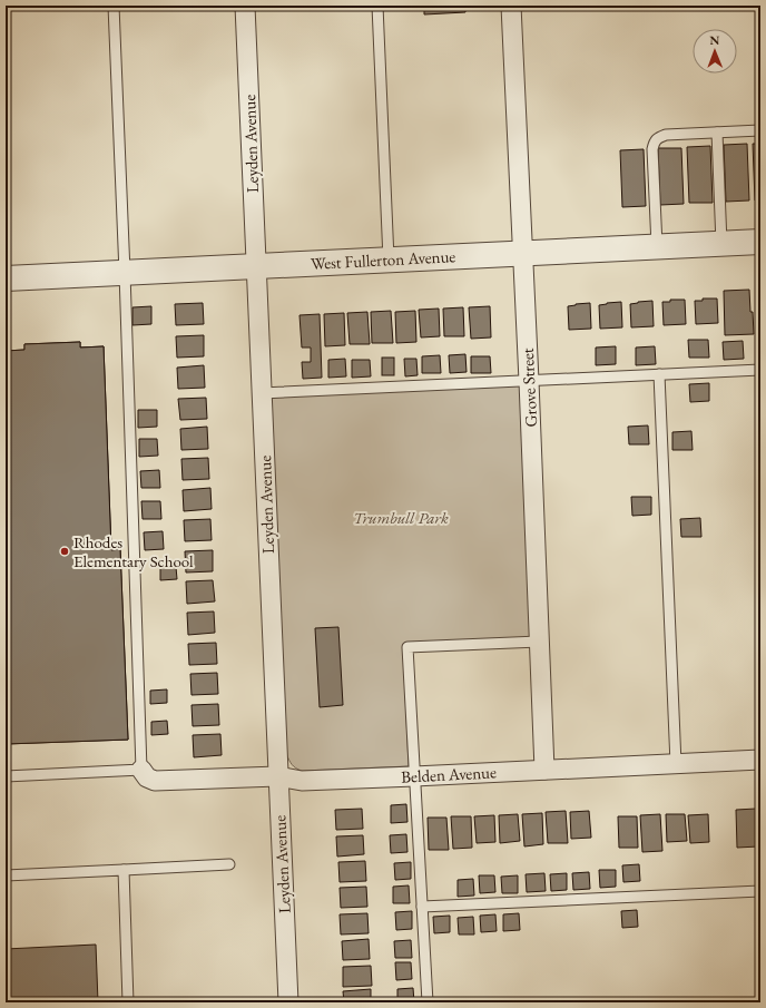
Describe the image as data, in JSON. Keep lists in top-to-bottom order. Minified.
{"streets":{"street":["Leyden Avenue","West Fullerton Avenue","Grove Street","Belden Avenue"]},"crossings":[["Leyden Avenue","West Fullerton Avenue"],["Leyden Avenue","Belden Avenue"],["West Fullerton Avenue","Grove Street"],["Grove Street","Belden Avenue"]],"parks":["Trumbull Park"],"places":["Rhodes Elementary School"],"north":"top"}
